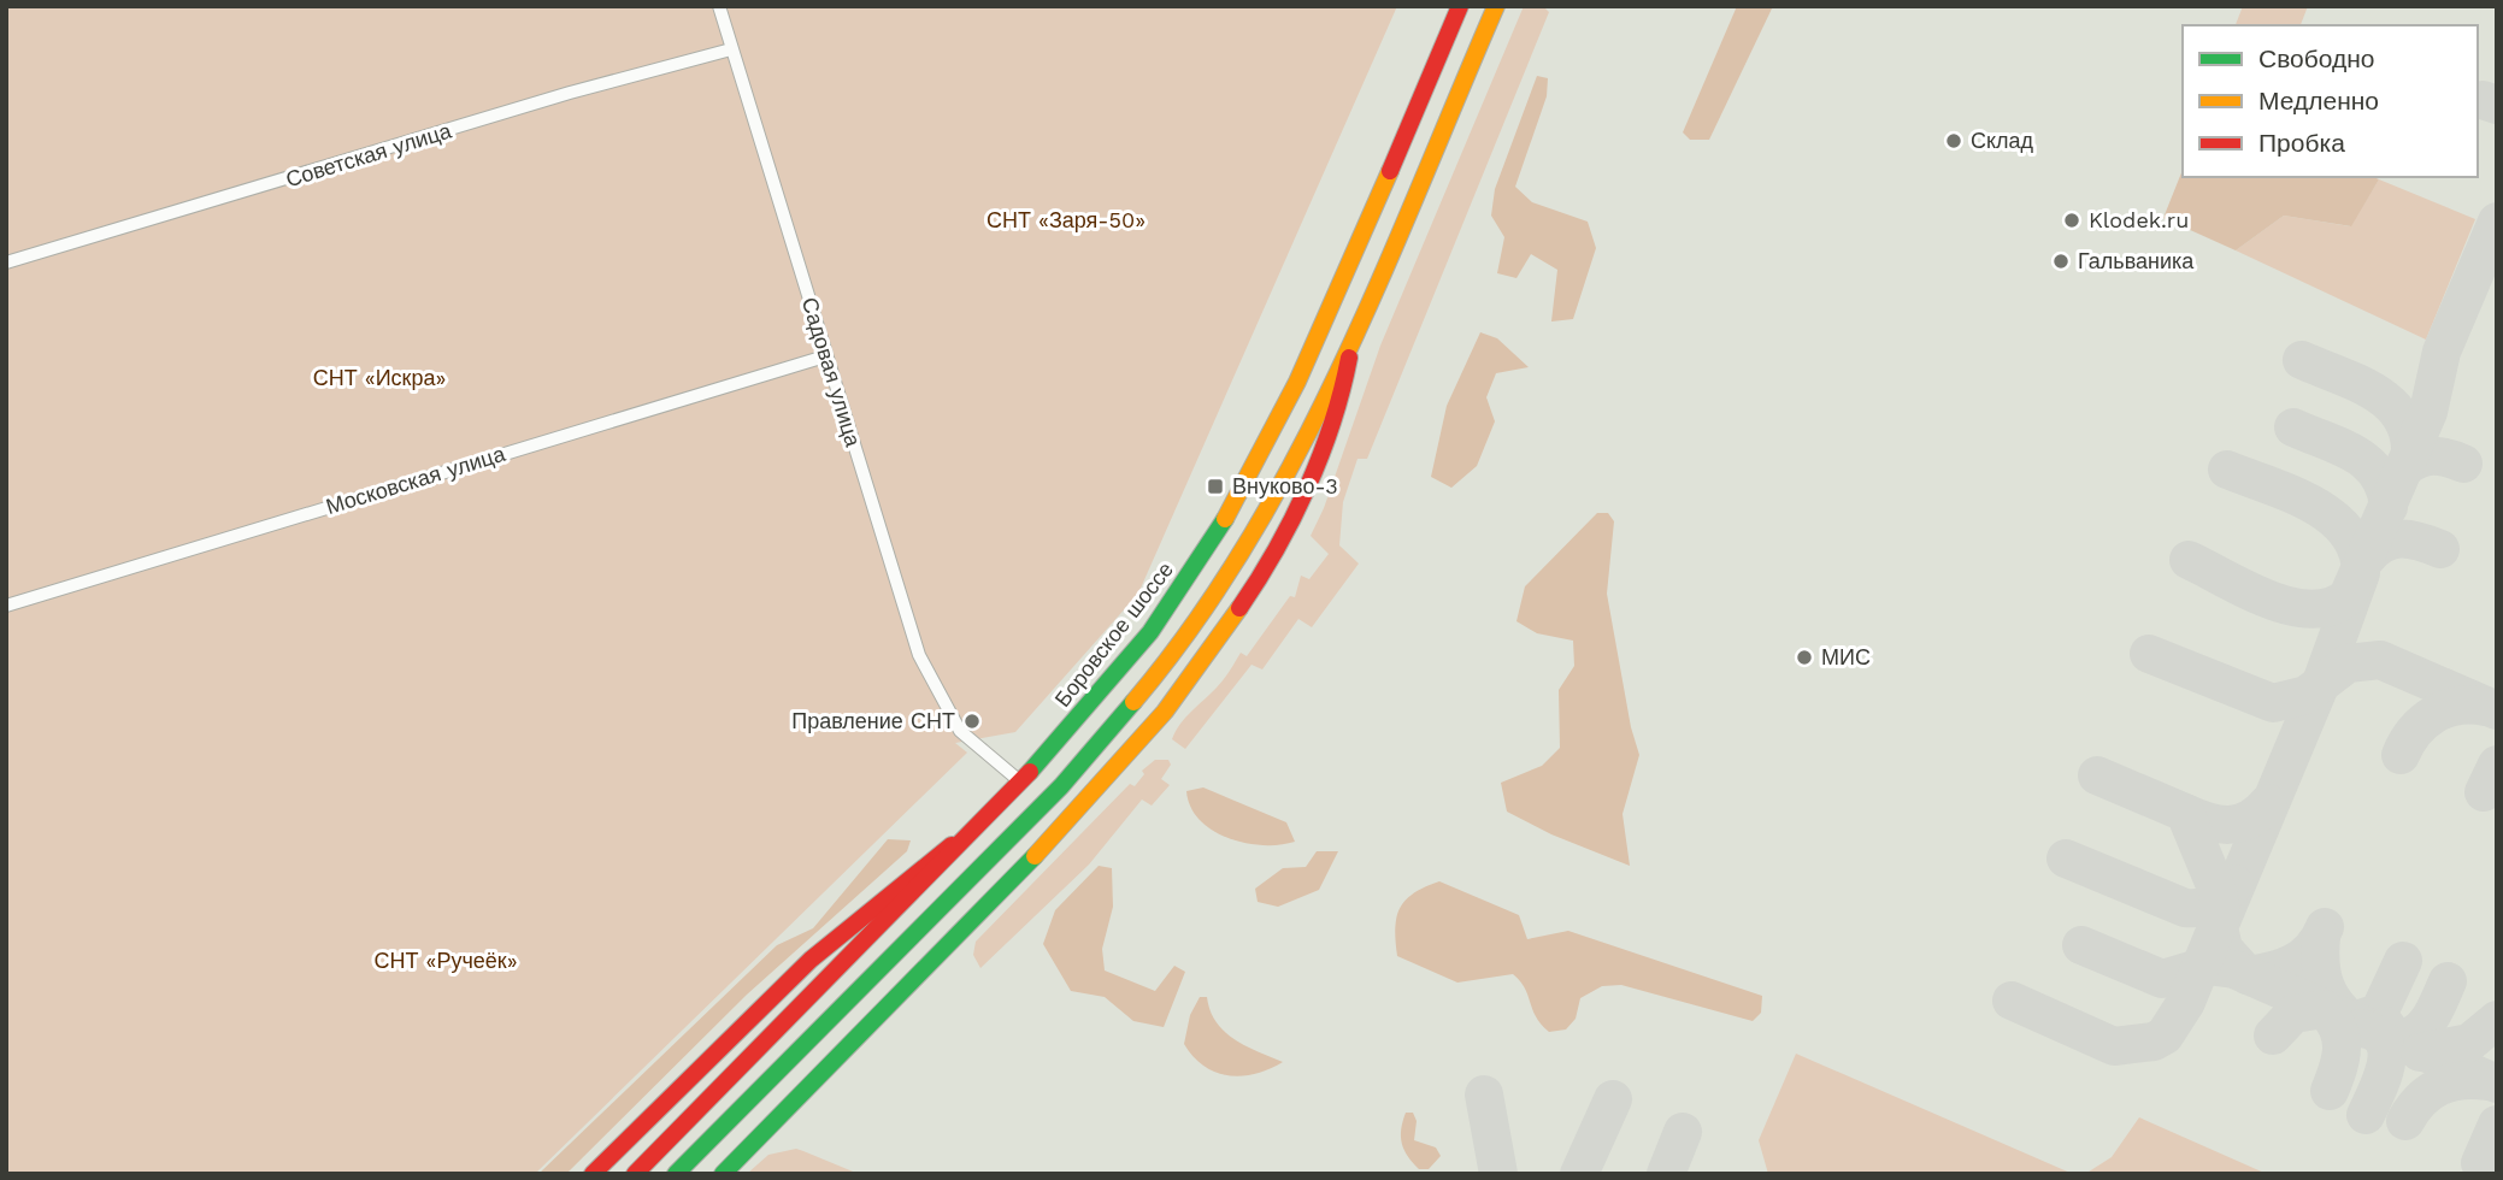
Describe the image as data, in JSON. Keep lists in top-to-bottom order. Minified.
{"streets":{"main road":["Боровское шоссе"],"street":["Советская улица","Садовая улица","Московская улица"]},"crossings":[["Советская улица","Садовая улица"],["Садовая улица","Московская улица"],["Садовая улица","Боровское шоссе"]],"parks":["СНТ «Заря-50»","СНТ «Искра»","СНТ «Ручеёк»"],"places":{"other":["Склад","Klodek.ru","Гальваника","МИС","Правление СНТ"],"transit":["Внуково-3"]},"legend":["Свободно","Медленно","Пробка"]}
